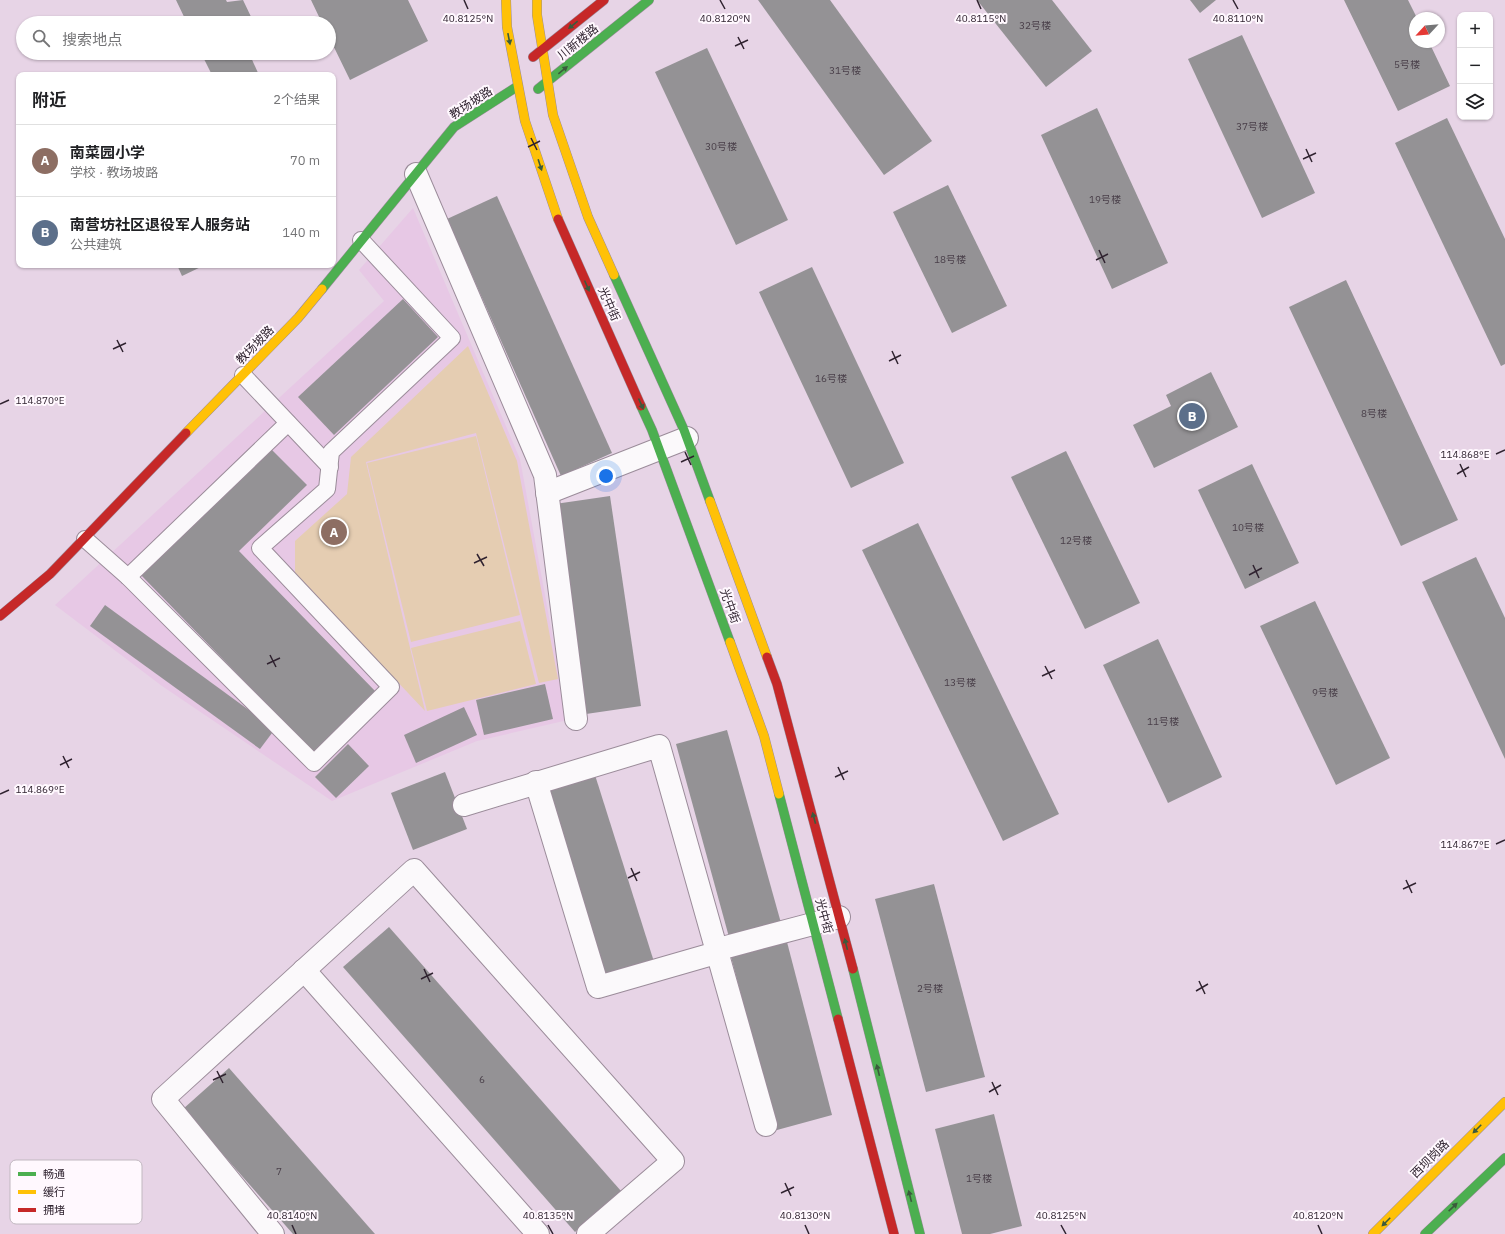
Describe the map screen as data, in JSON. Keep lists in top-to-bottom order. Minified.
{"streets":{"street":["川新楼路","教场坡路","光中街","西坝岗路"]},"crossings":[["川新楼路","光中街"],["教场坡路","光中街"]],"house_numbers":["32号楼","5号楼","31号楼","37号楼","30号楼","19号楼","18号楼","16号楼","8号楼","10号楼","12号楼","13号楼","9号楼","11号楼","2号楼","6","7","1号楼"],"legend":["畅通","缓行","拥堵"],"north":"bottom left","page":{"map_buttons":["+","−"],"search":"搜索地点","heading":["附近","2个结果"],"list":[{"mark":"A","name":"南菜园小学","note":"学校 · 教场坡路","value":"70 m"},{"mark":"B","name":"南营坊社区退役军人服务站","note":"公共建筑","value":"140 m"}],"pins":["B","A"]},"coordinates":["40.8125°N","40.8120°N","40.8115°N","40.8110°N","114.870°E","114.868°E","114.869°E","114.867°E","40.8140°N","40.8135°N","40.8130°N"]}
